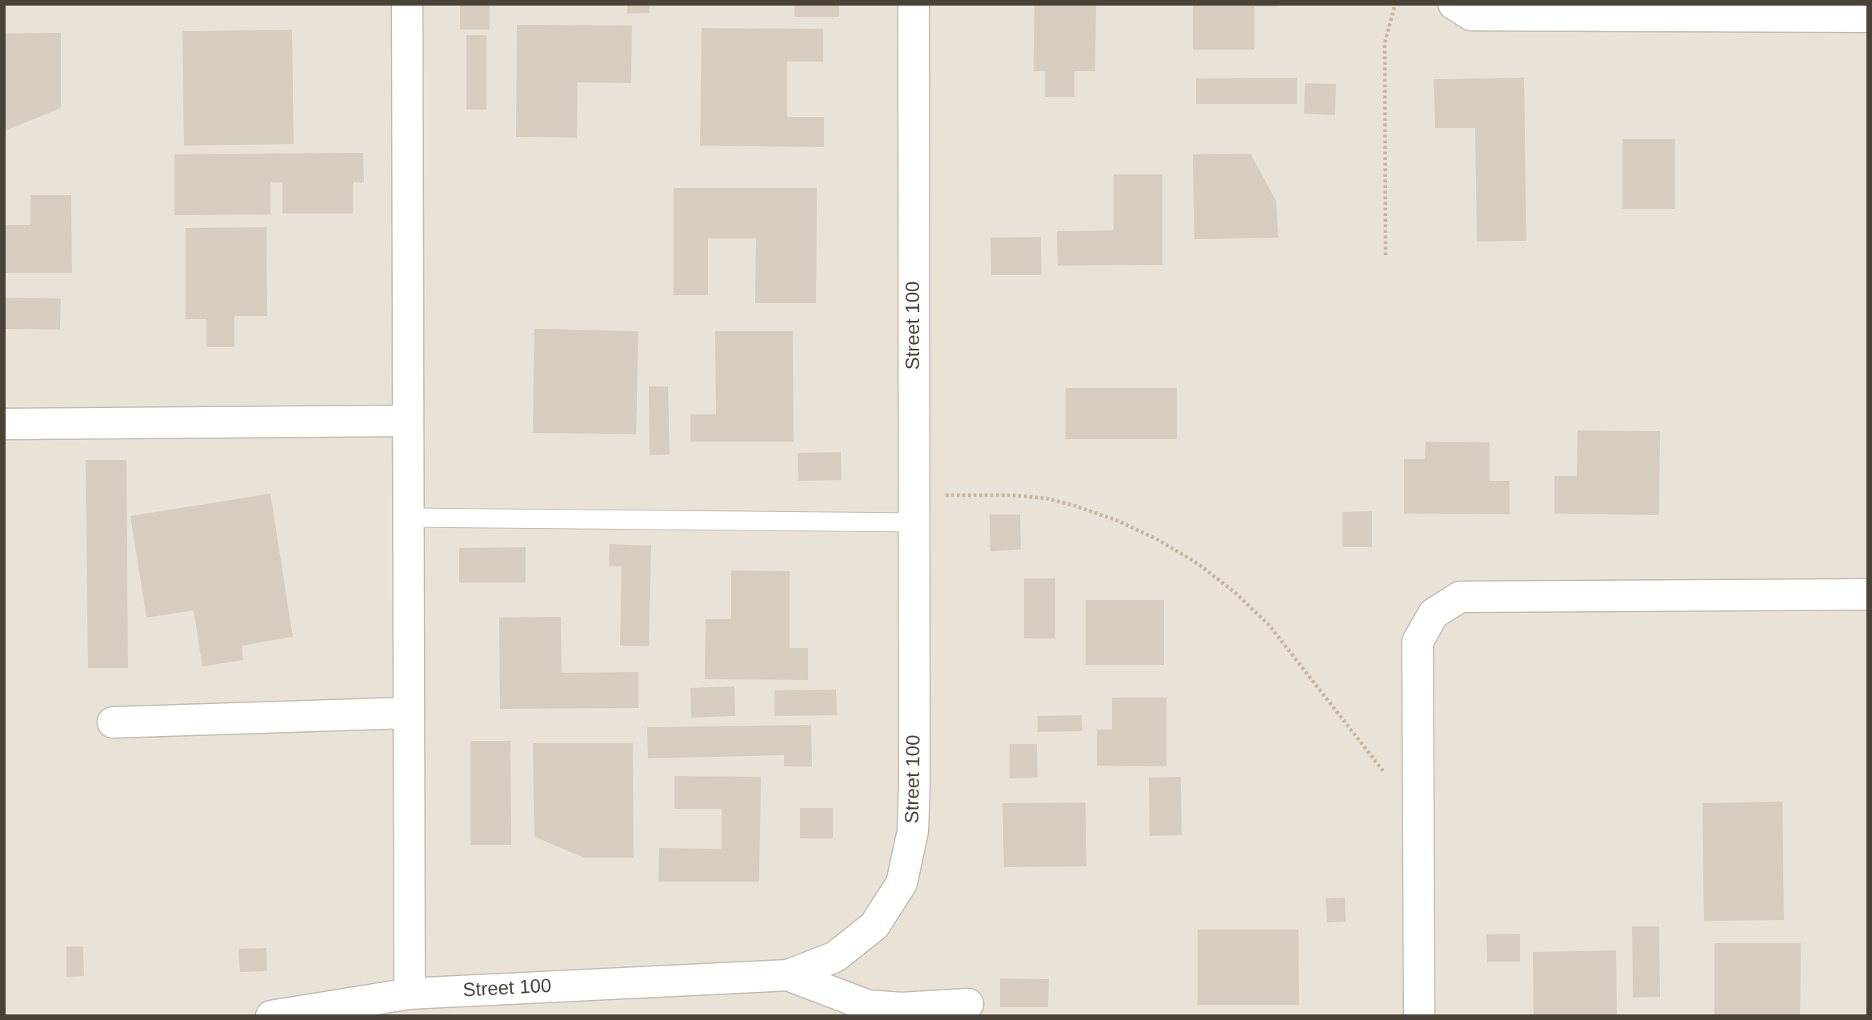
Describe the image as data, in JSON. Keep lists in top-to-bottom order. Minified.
{"streets":{"street":["Street 100"]}}
